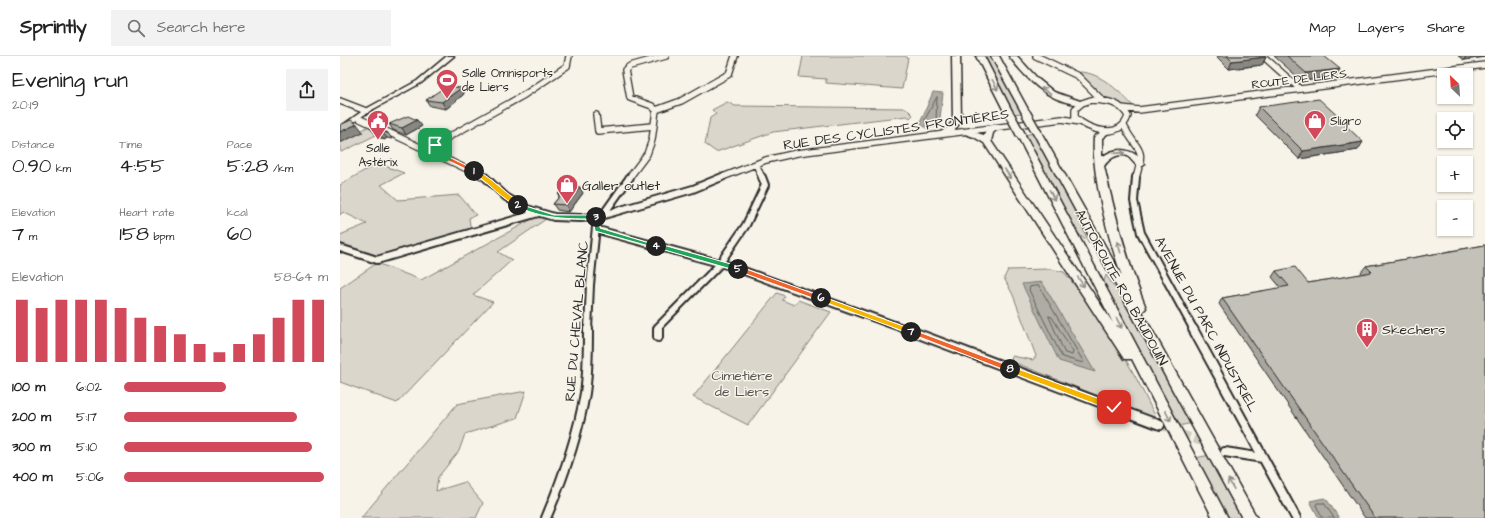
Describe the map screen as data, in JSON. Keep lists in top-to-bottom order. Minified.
{"streets":{"highway":["AUTOROUTE ROI BAUDOUIN"],"street":["ROUTE DE LIERS","RUE DES CYCLISTES FRONTIÈRES","RUE DU CHEVAL BLANC","AVENUE DU PARC INDUSTRIEL"]},"crossings":[["RUE DES CYCLISTES FRONTIÈRES","RUE DU CHEVAL BLANC"]],"parks":["Cimetière de Liers"],"places":{"sports":["Salle Omnisports de Liers"],"public building":["Salle Astérix"],"shop":["Sligro","Galler outlet"],"building":["Skechers"]},"north":"top left","page":{"header":"Sprintly","search":"Search here","nav":["Map","Layers","Share"],"heading":["Evening run","20:19"],"map_buttons":["+","−"],"stats":[["Distance","0.90 km"],["Time","4:55"],["Pace","5:28 /km"],["Elevation","7 m"],["Heart rate","158 bpm"],["kcal","60"]],"pins":["1","2","3","4","5","6","7","8"],"chart":["Elevation","58–64 m"],"list":[{"name":"100 m","note":"6:02"},{"name":"200 m","note":"5:17"},{"name":"300 m","note":"5:10"},{"name":"400 m","note":"5:06"}]}}
